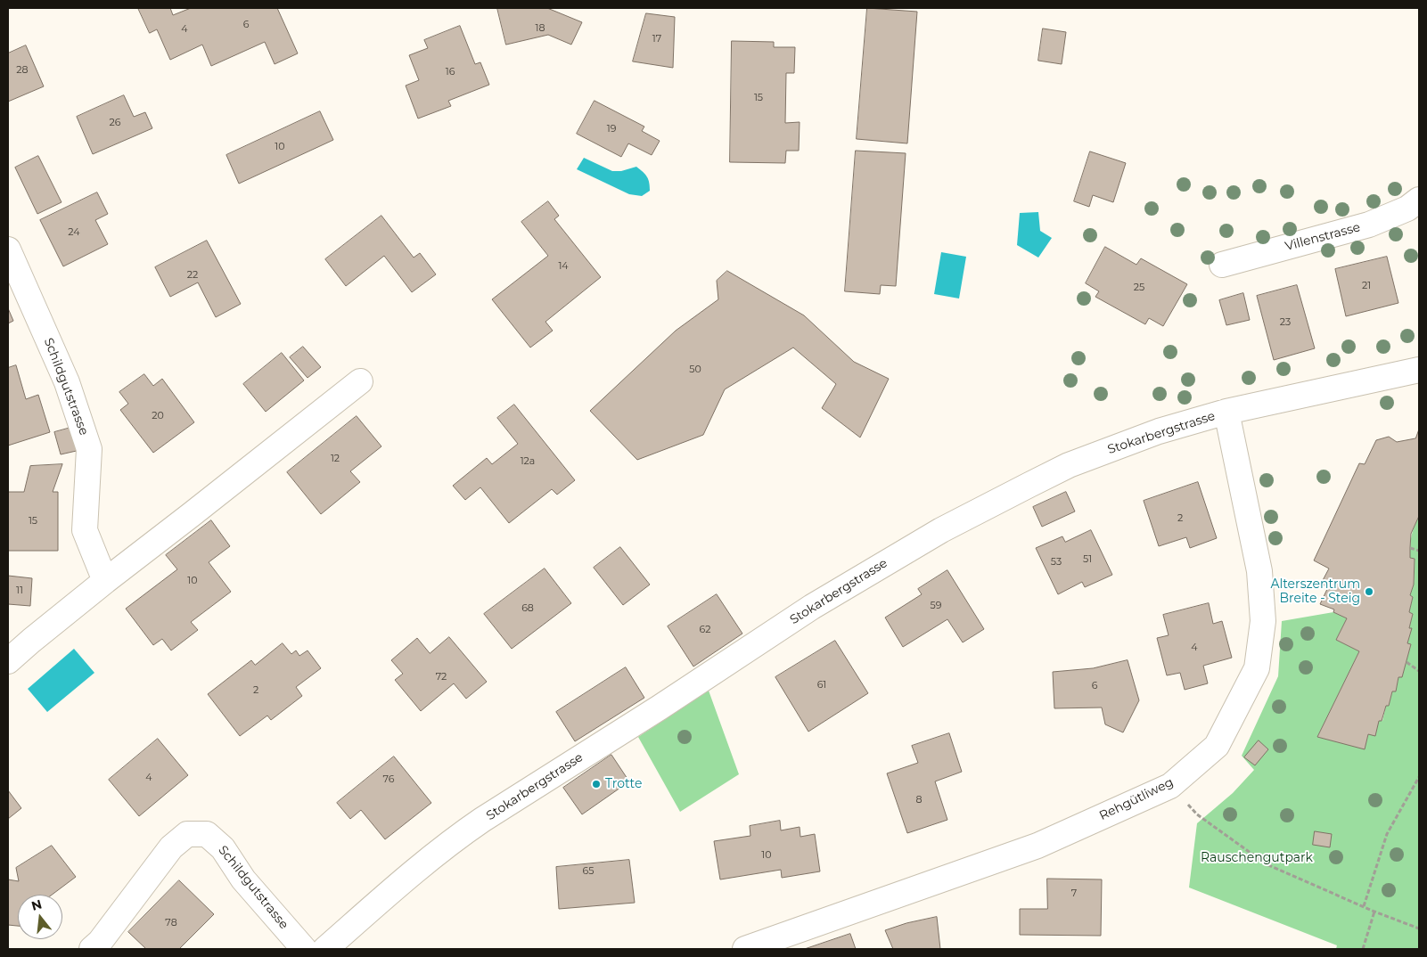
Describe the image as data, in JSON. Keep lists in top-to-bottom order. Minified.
{"streets":{"street":["Villenstrasse","Schildgutstrasse","Stokarbergstrasse","Rehgütliweg"]},"crossings":[["Stokarbergstrasse","Rehgütliweg"]],"parks":["Rauschengutpark"],"places":["Alterszentrum Breite - Steig","Trotte"],"house_numbers":["6","18","4","17","28","16","15","26","19","10","24","14","22","21","25","23","50","20","12","12a","2","15","51","53","10","11","59","68","62","4","72","61","6","2","4","76","8","10","65","7","78"],"north":"top"}
